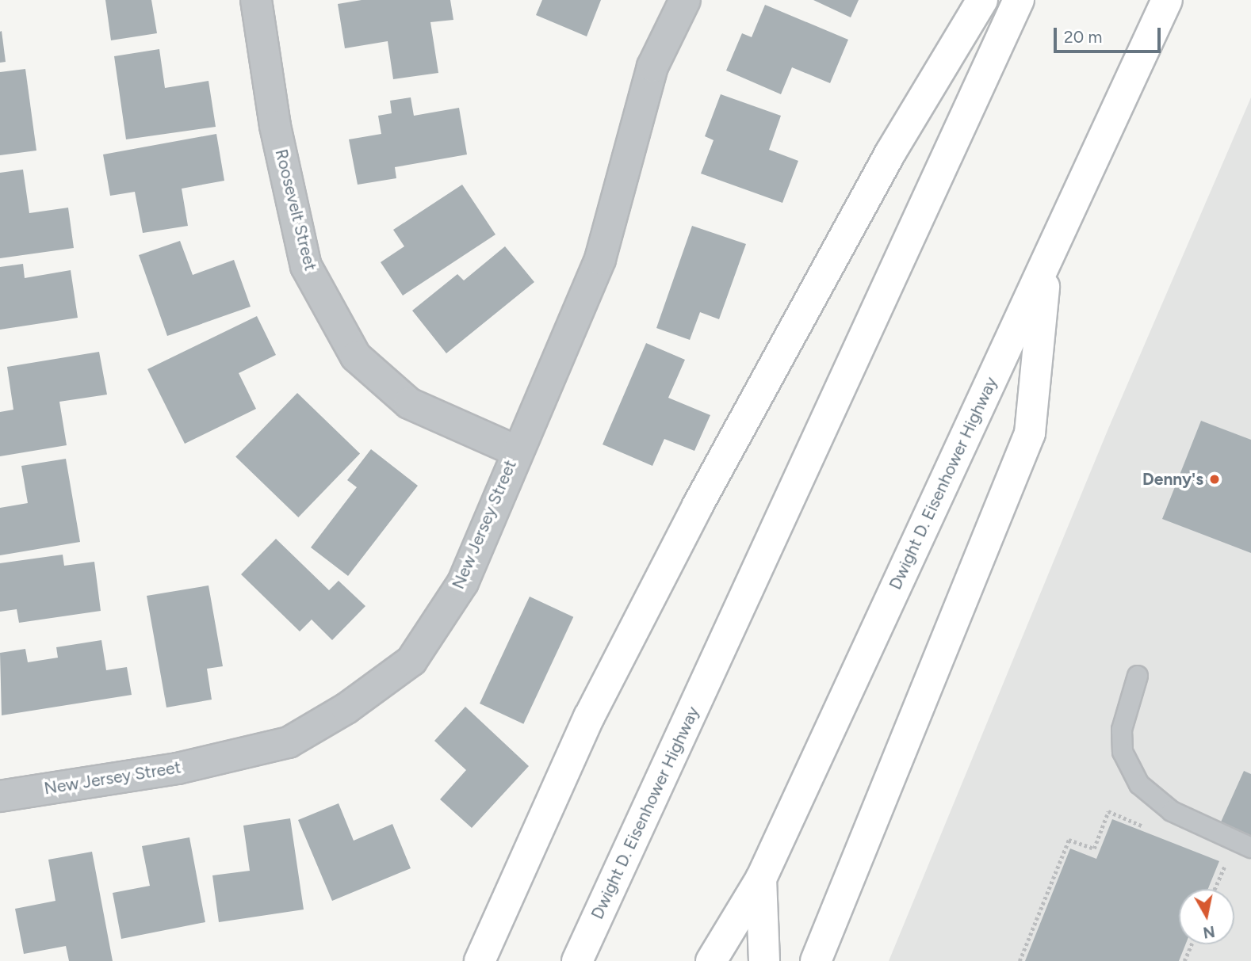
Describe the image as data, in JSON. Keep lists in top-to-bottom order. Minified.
{"streets":{"highway":["Dwight D. Eisenhower Highway"],"street":["Roosevelt Street","New Jersey Street"]},"crossings":[["Roosevelt Street","New Jersey Street"]],"places":["Denny's"],"scale_bar":"20 m","north":"bottom"}
